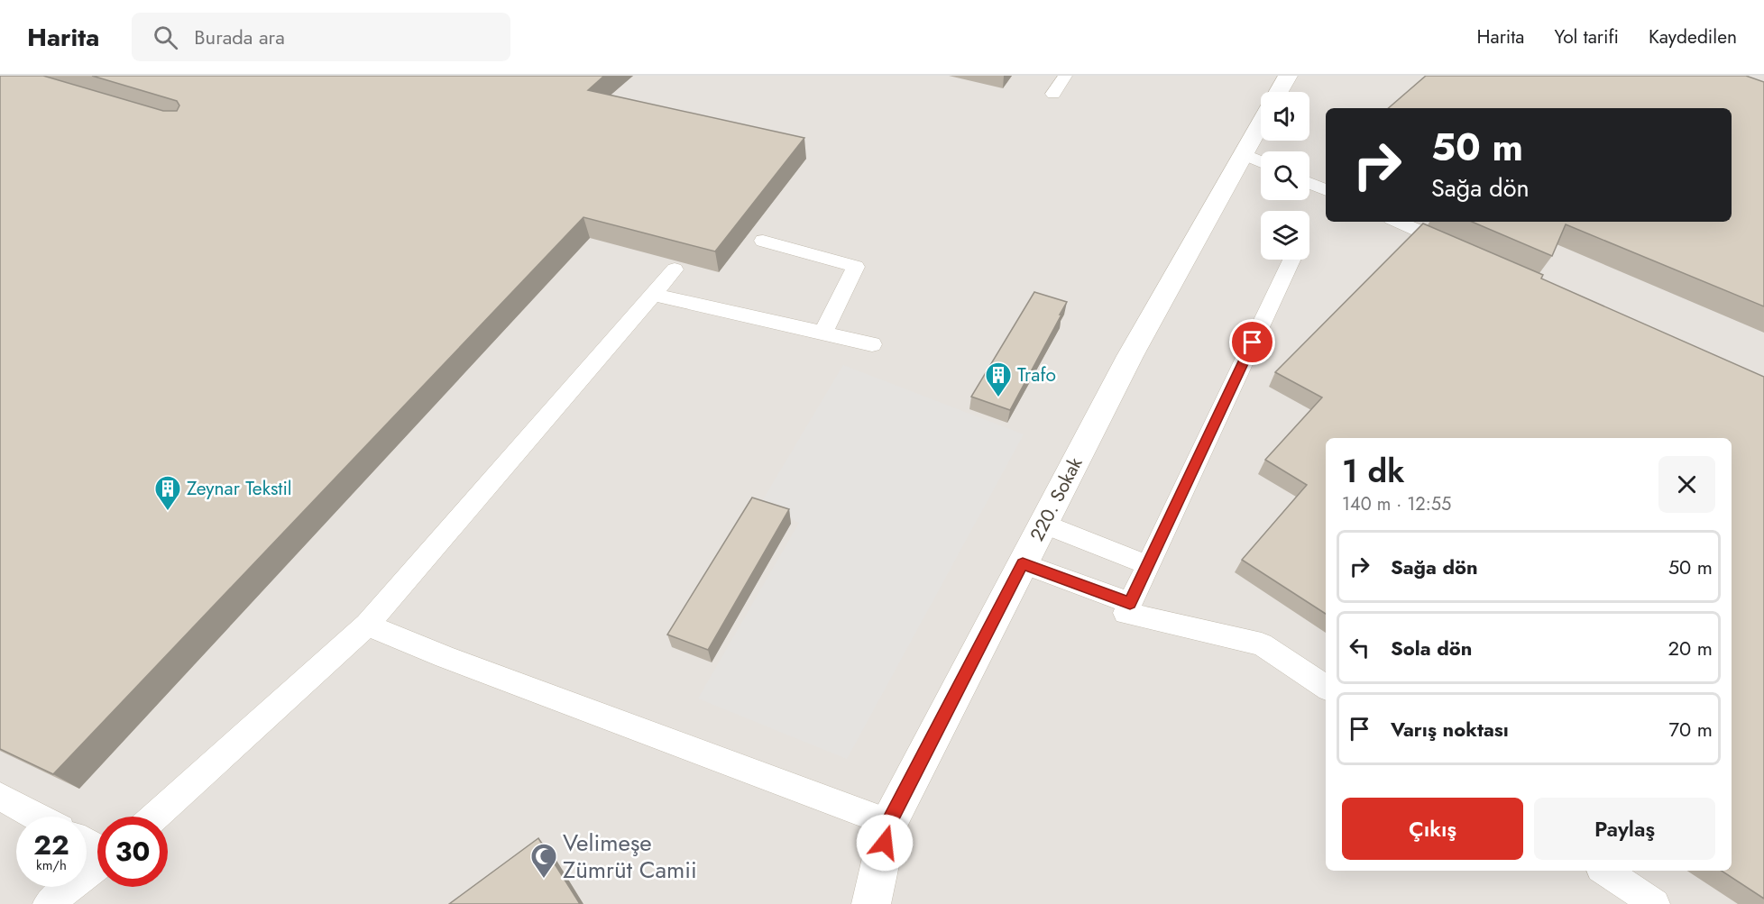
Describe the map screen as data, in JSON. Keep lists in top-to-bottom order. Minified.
{"streets":{"street":["220. Sokak"]},"places":{"building":["Trafo","Zeynar Tekstil"],"mosque":["Velimeşe Zümrüt Camii"]},"page":{"header":"Harita","search":"Burada ara","nav":["Harita","Yol tarifi","Kaydedilen"],"turn":["50 m","Sağa dön"],"heading":["1 dk","140 m · 12:55"],"list":[{"name":"Sağa dön","value":"50 m"},{"name":"Sola dön","value":"20 m"},{"name":"Varış noktası","value":"70 m"}],"buttons":["Çıkış","Paylaş"],"speed":"22 km/h","limit":"30"}}
